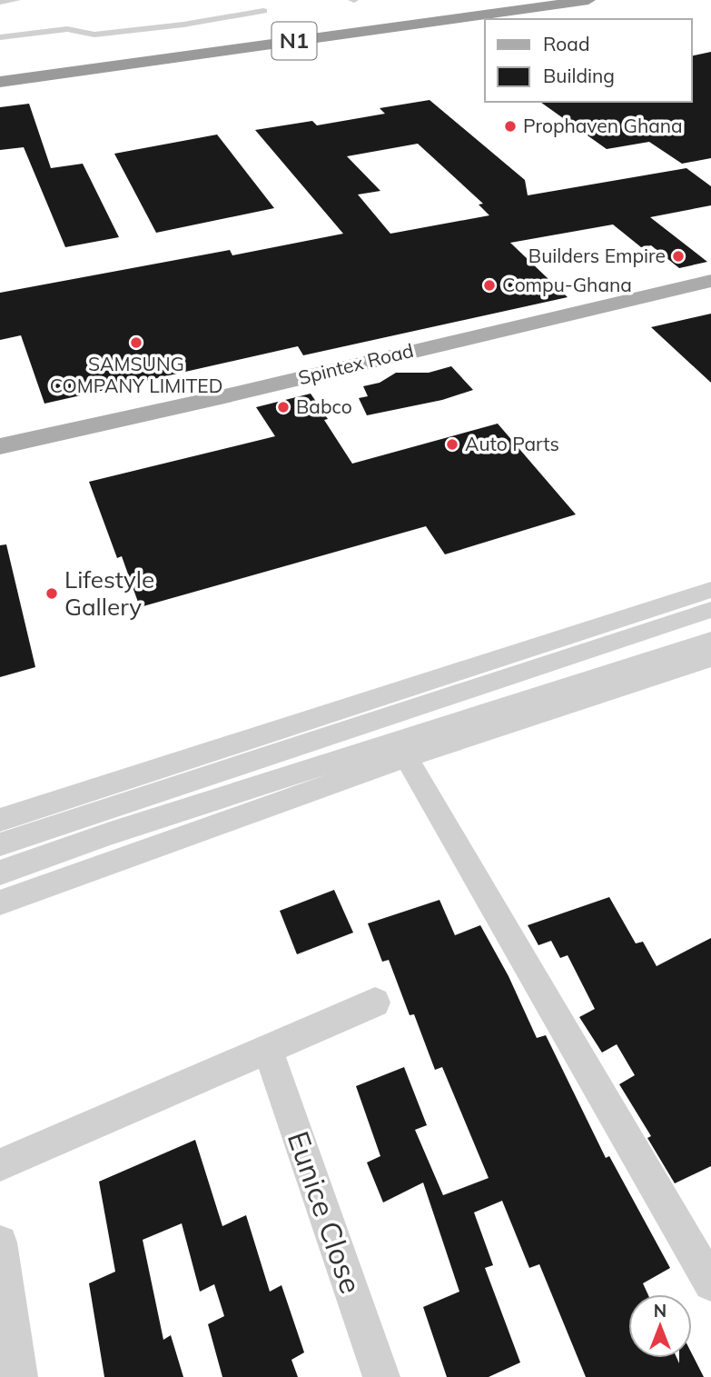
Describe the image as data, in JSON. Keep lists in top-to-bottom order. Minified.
{"streets":{"highway":["N1"],"main road":["Spintex Road"],"street":["Eunice Close"]},"places":["Prophaven Ghana","Builders Empire","Compu-Ghana","SAMSUNG COMPANY LIMITED","Babco","Auto Parts","Lifestyle Gallery"],"legend":["Road","Building"],"north":"top"}
